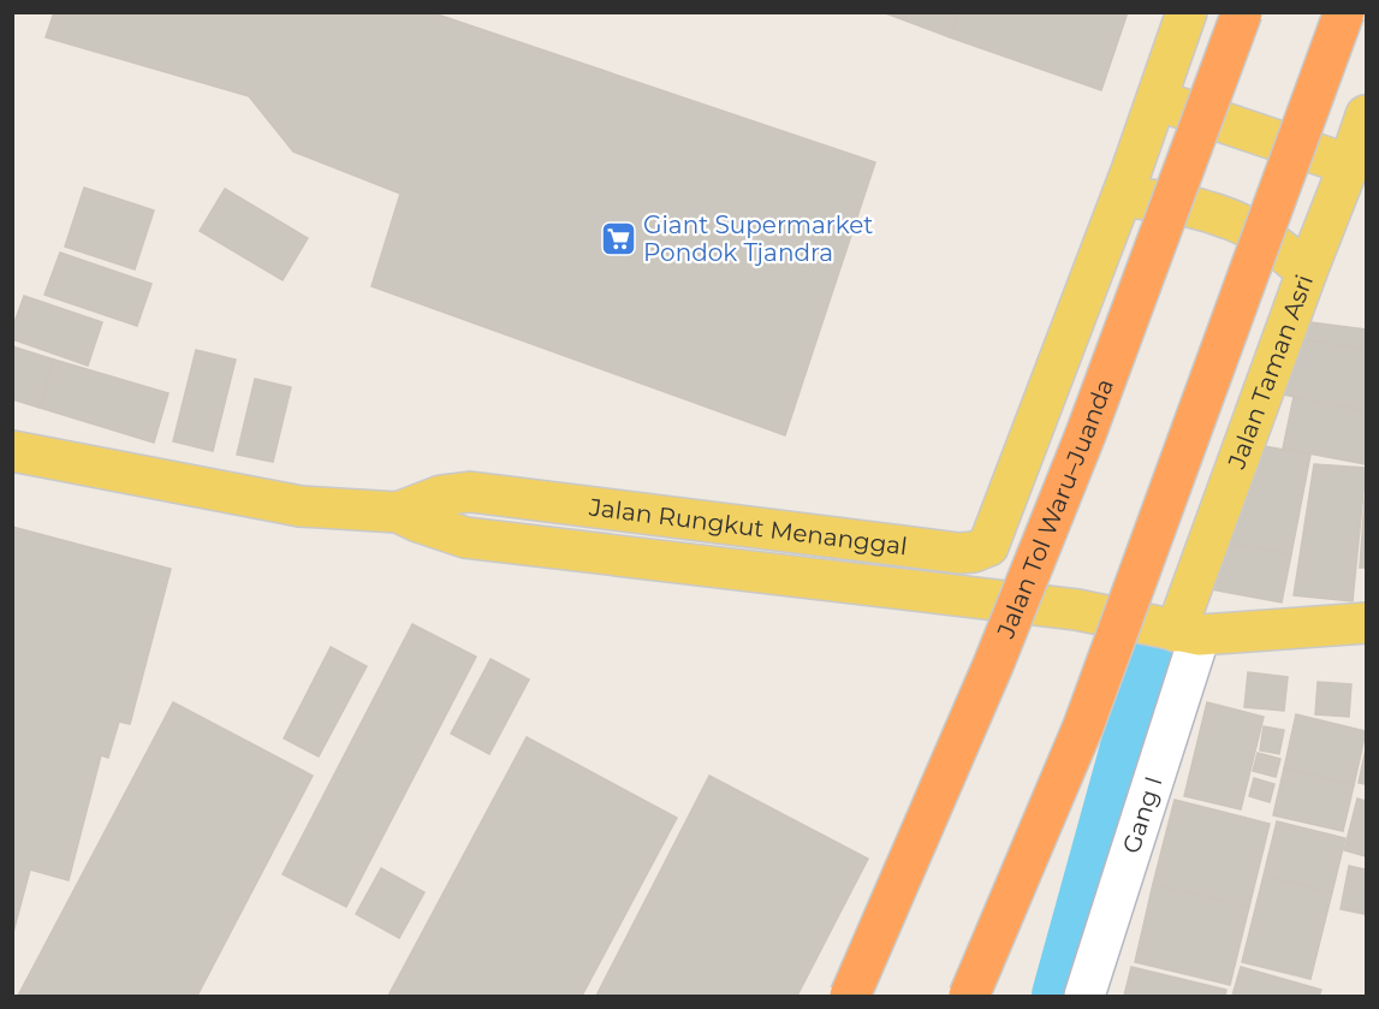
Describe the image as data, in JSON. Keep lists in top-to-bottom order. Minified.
{"streets":{"highway":["Jalan Tol Waru–Juanda"],"main road":["Jalan Taman Asri","Jalan Rungkut Menanggal"],"street":["Gang I"]},"crossings":[["Jalan Taman Asri","Jalan Rungkut Menanggal"],["Jalan Taman Asri","Gang I"],["Jalan Rungkut Menanggal","Gang I"]],"places":{"supermarket":["Giant Supermarket Pondok Tjandra"]}}
